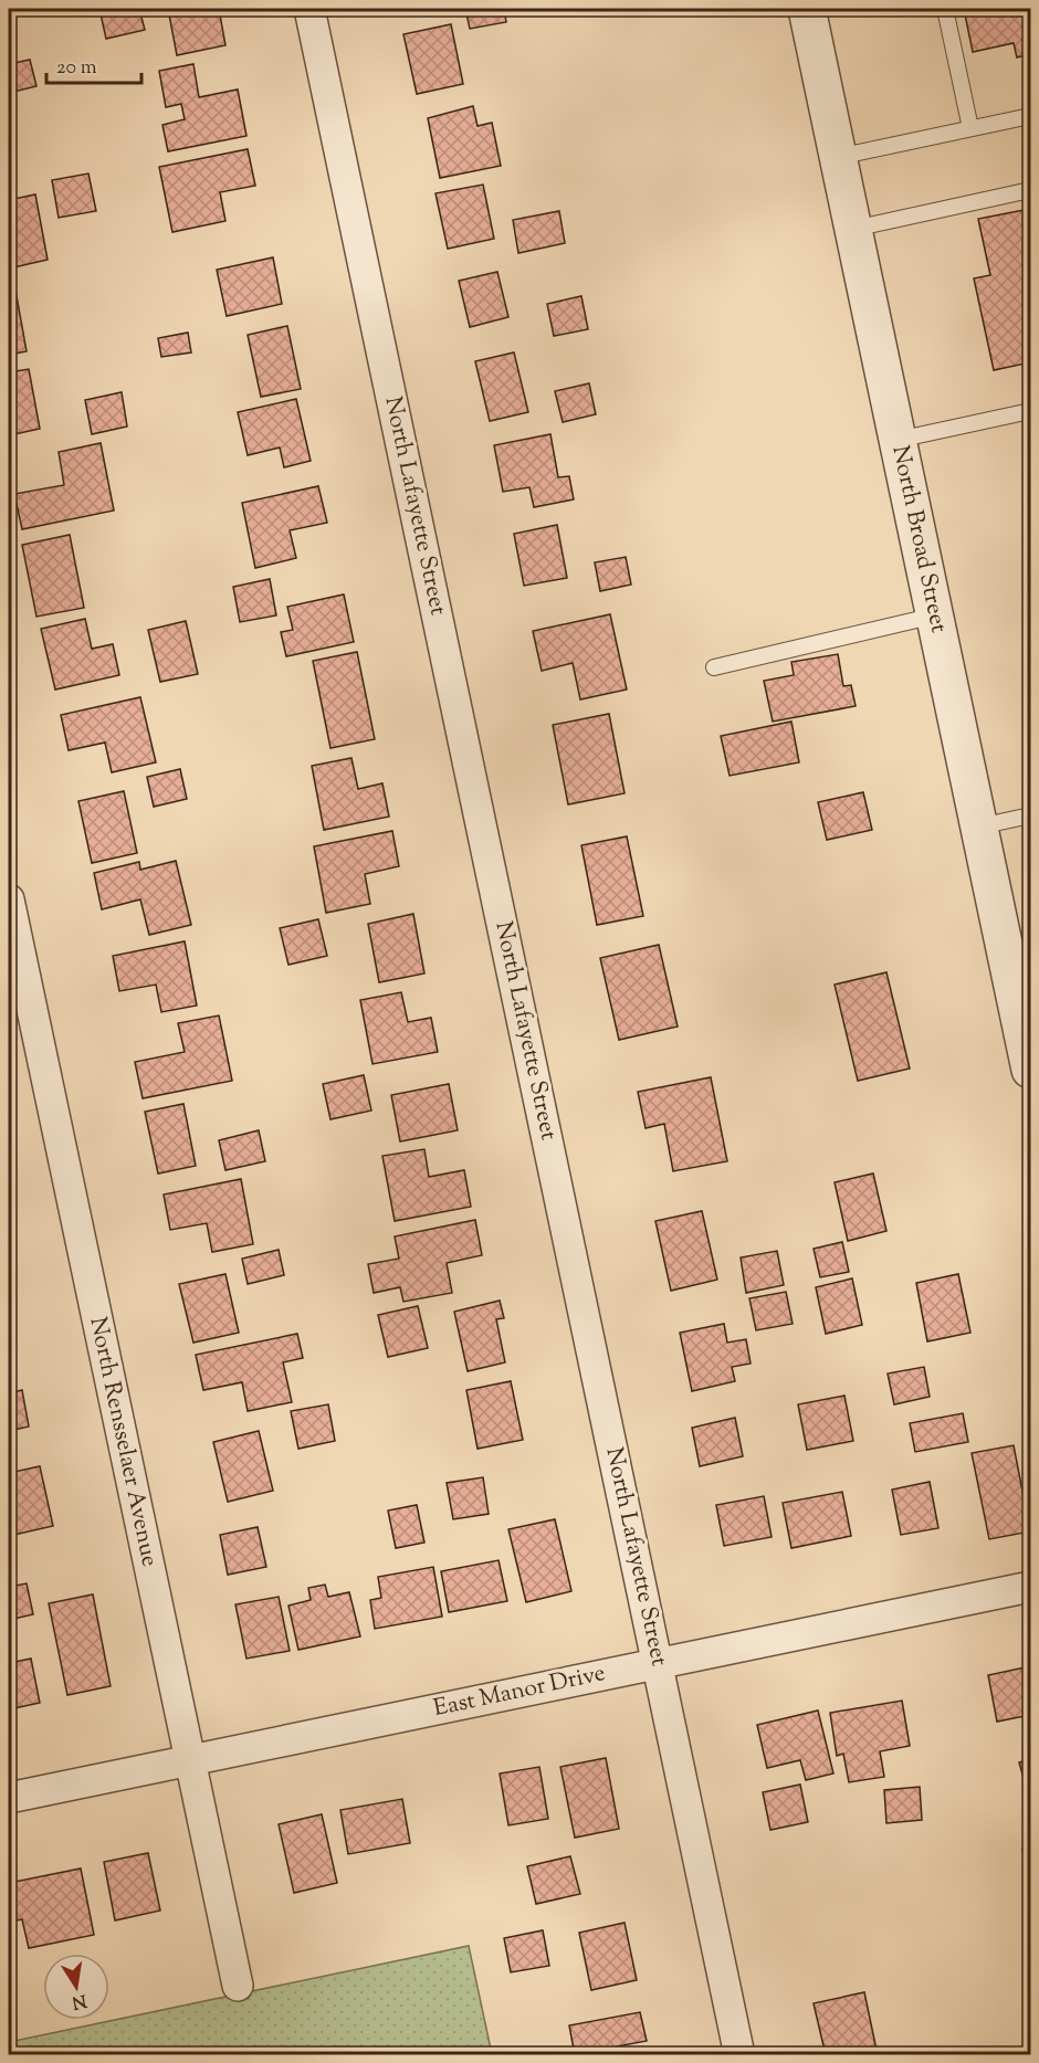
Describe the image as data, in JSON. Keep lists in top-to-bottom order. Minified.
{"streets":{"street":["North Lafayette Street","North Broad Street","North Rensselaer Avenue","East Manor Drive"]},"crossings":[["North Lafayette Street","East Manor Drive"],["North Rensselaer Avenue","East Manor Drive"]],"scale_bar":"20 m","north":"bottom"}
